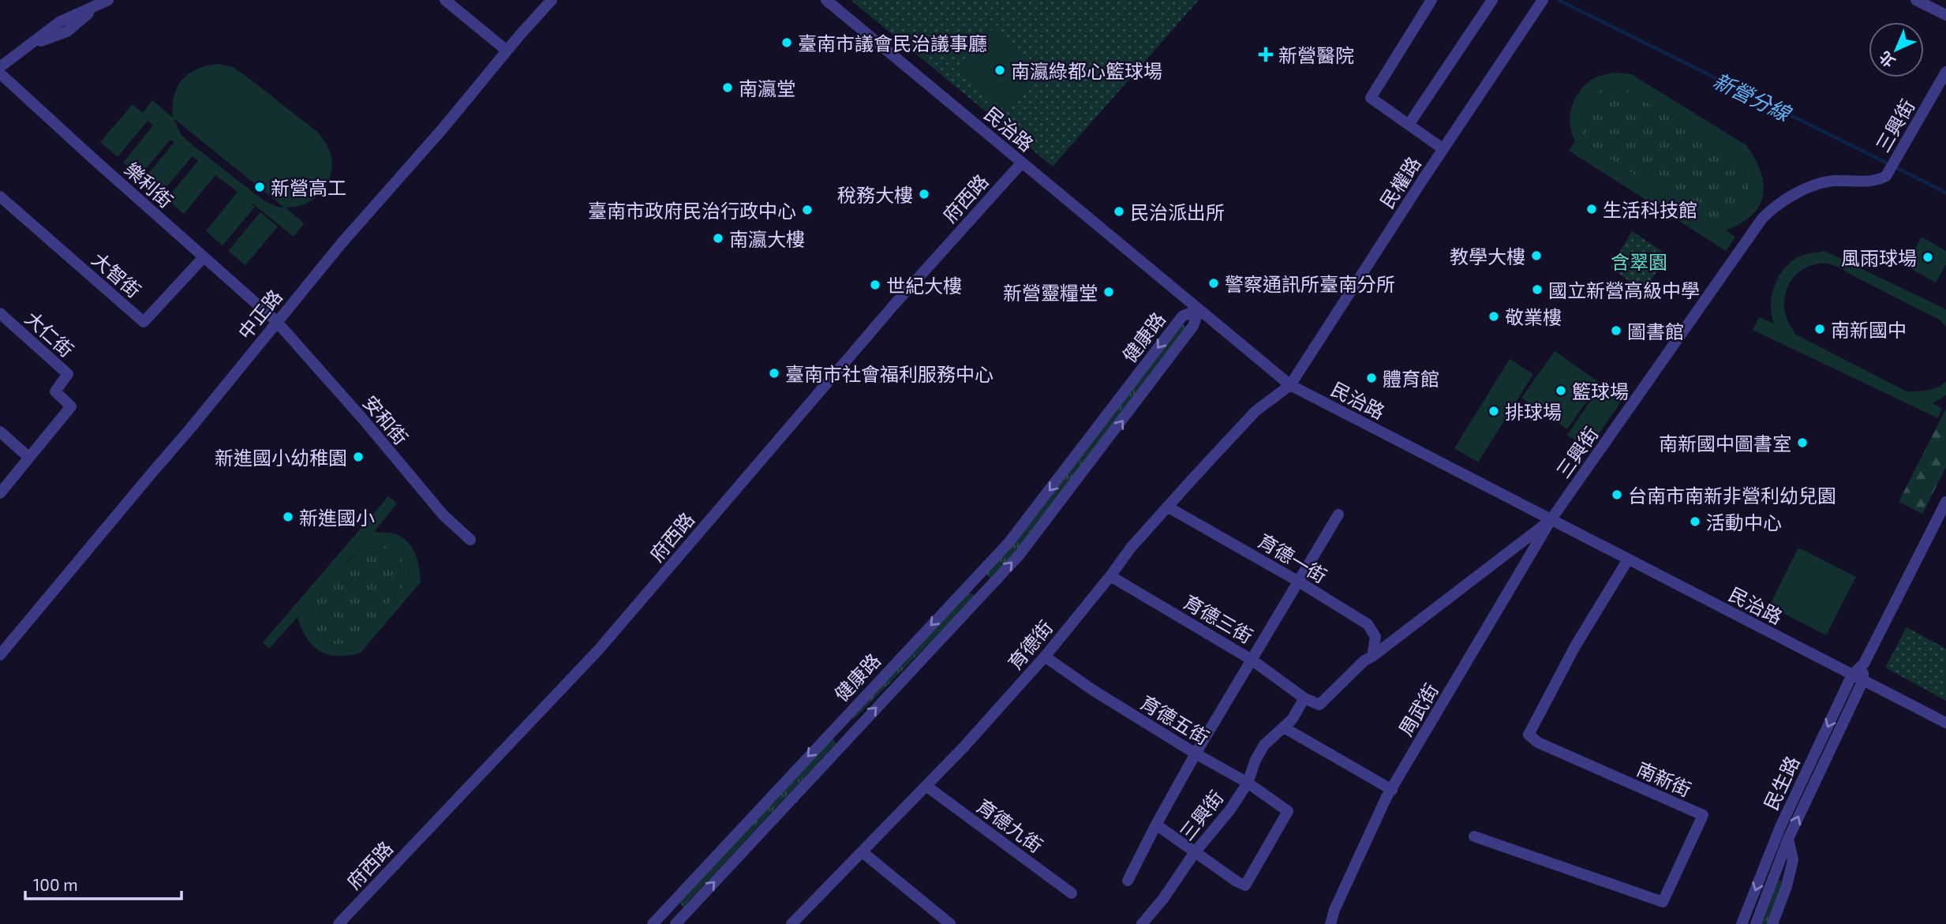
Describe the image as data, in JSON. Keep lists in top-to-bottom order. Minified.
{"streets":{"street":["三興街","民治路","民權路","樂利街","府西路","大智街","中正路","大仁街","健康路","安和街","育德一街","育德三街","育德街","周武街","育德五街","南新街","民生路","育德九街"]},"crossings":[["三興街","民治路"],["三興街","育德一街"],["三興街","育德三街"],["三興街","周武街"],["三興街","育德五街"],["民治路","民權路"],["民治路","府西路"],["民治路","健康路"],["民治路","育德街"],["民治路","周武街"],["民治路","南新街"],["民治路","民生路"],["民權路","育德街"],["樂利街","大智街"],["樂利街","中正路"],["樂利街","安和街"],["中正路","安和街"],["育德一街","育德街"],["育德三街","育德街"],["育德街","育德五街"],["育德街","育德九街"]],"water":["新營分線"],"parks":["含翠園"],"places":{"other":["臺南市議會民治議事廳","南瀛綠都心籃球場","南瀛堂","新營高工","稅務大樓","生活科技館","臺南市政府民治行政中心","民治派出所","南瀛大樓","教學大樓","風雨球場","警察通訊所臺南分所","世紀大樓","國立新營高級中學","新營靈糧堂","敬業樓","南新國中","圖書館","臺南市社會福利服務中心","體育館","籃球場","排球場","南新國中圖書室","新進國小幼稚園","台南市南新非營利幼兒園","新進國小","活動中心"],"health":["新營醫院"]},"scale_bar":"100 m","north":"bottom left"}
